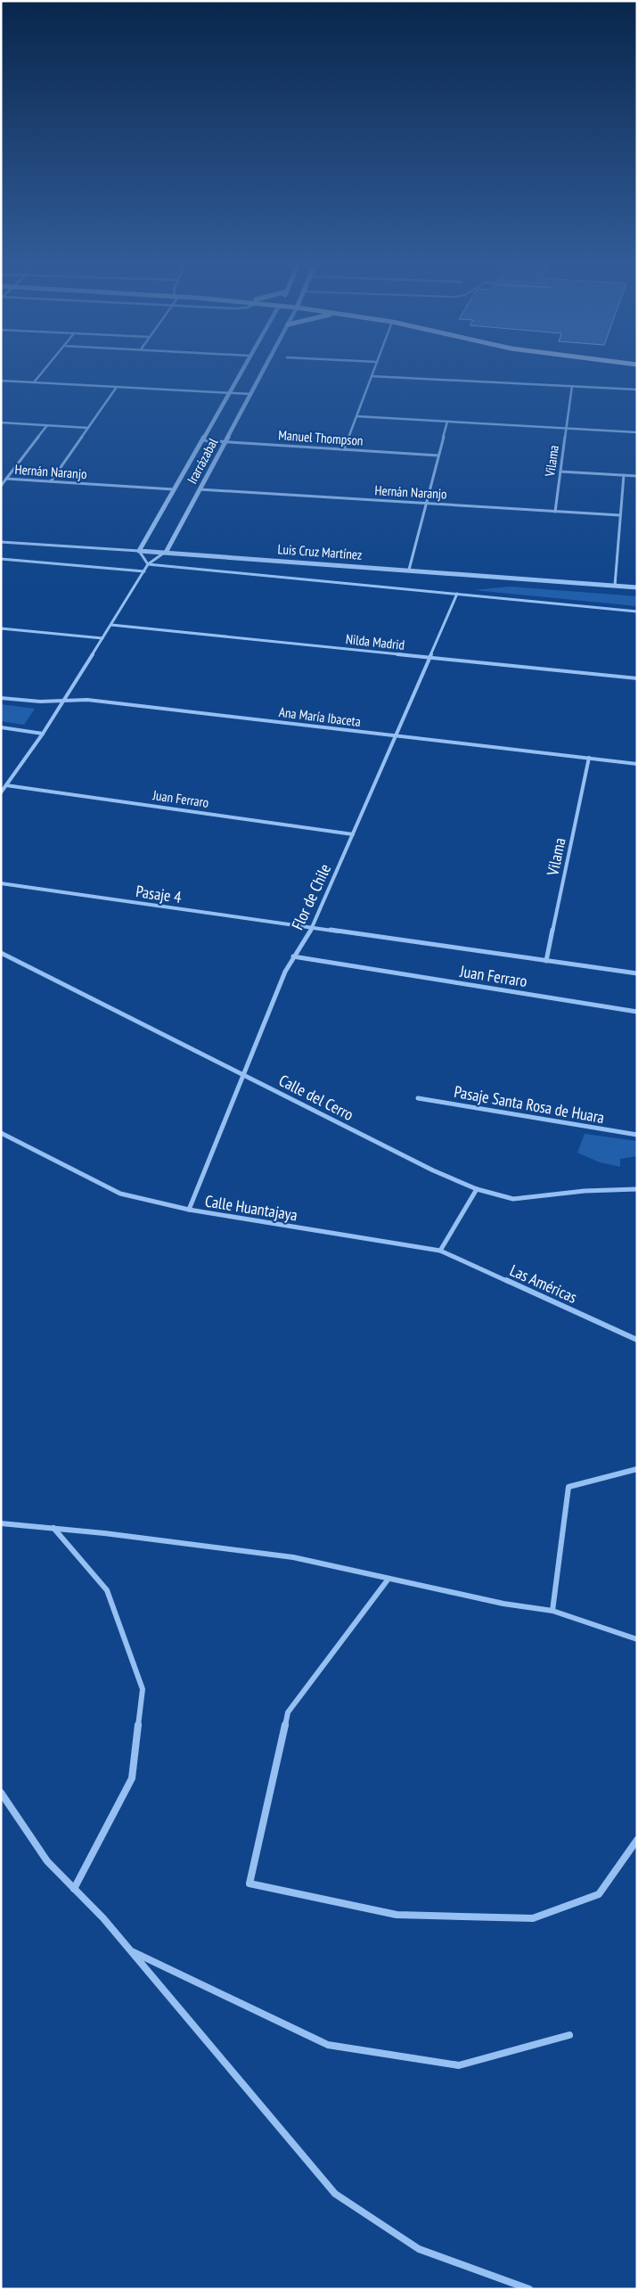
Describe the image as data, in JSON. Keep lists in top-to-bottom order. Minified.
{"streets":{"street":["Manuel Thompson","Irarrázabal","Vilama","Hernán Naranjo","Luis Cruz Martínez","Nilda Madrid","Ana María Ibaceta","Juan Ferraro","Pasaje 4","Flor de Chile","Calle del Cerro","Pasaje Santa Rosa de Huara","Calle Huantajaya","Las Américas"]},"crossings":[["Manuel Thompson","Irarrázabal"],["Irarrázabal","Hernán Naranjo"],["Irarrázabal","Luis Cruz Martínez"],["Irarrázabal","Nilda Madrid"],["Irarrázabal","Ana María Ibaceta"],["Irarrázabal","Juan Ferraro"],["Vilama","Hernán Naranjo"],["Vilama","Ana María Ibaceta"],["Vilama","Juan Ferraro"],["Luis Cruz Martínez","Flor de Chile"],["Nilda Madrid","Flor de Chile"],["Ana María Ibaceta","Flor de Chile"],["Juan Ferraro","Pasaje 4"],["Juan Ferraro","Flor de Chile"],["Pasaje 4","Flor de Chile"],["Flor de Chile","Calle del Cerro"],["Flor de Chile","Calle Huantajaya"],["Calle Huantajaya","Las Américas"]]}
